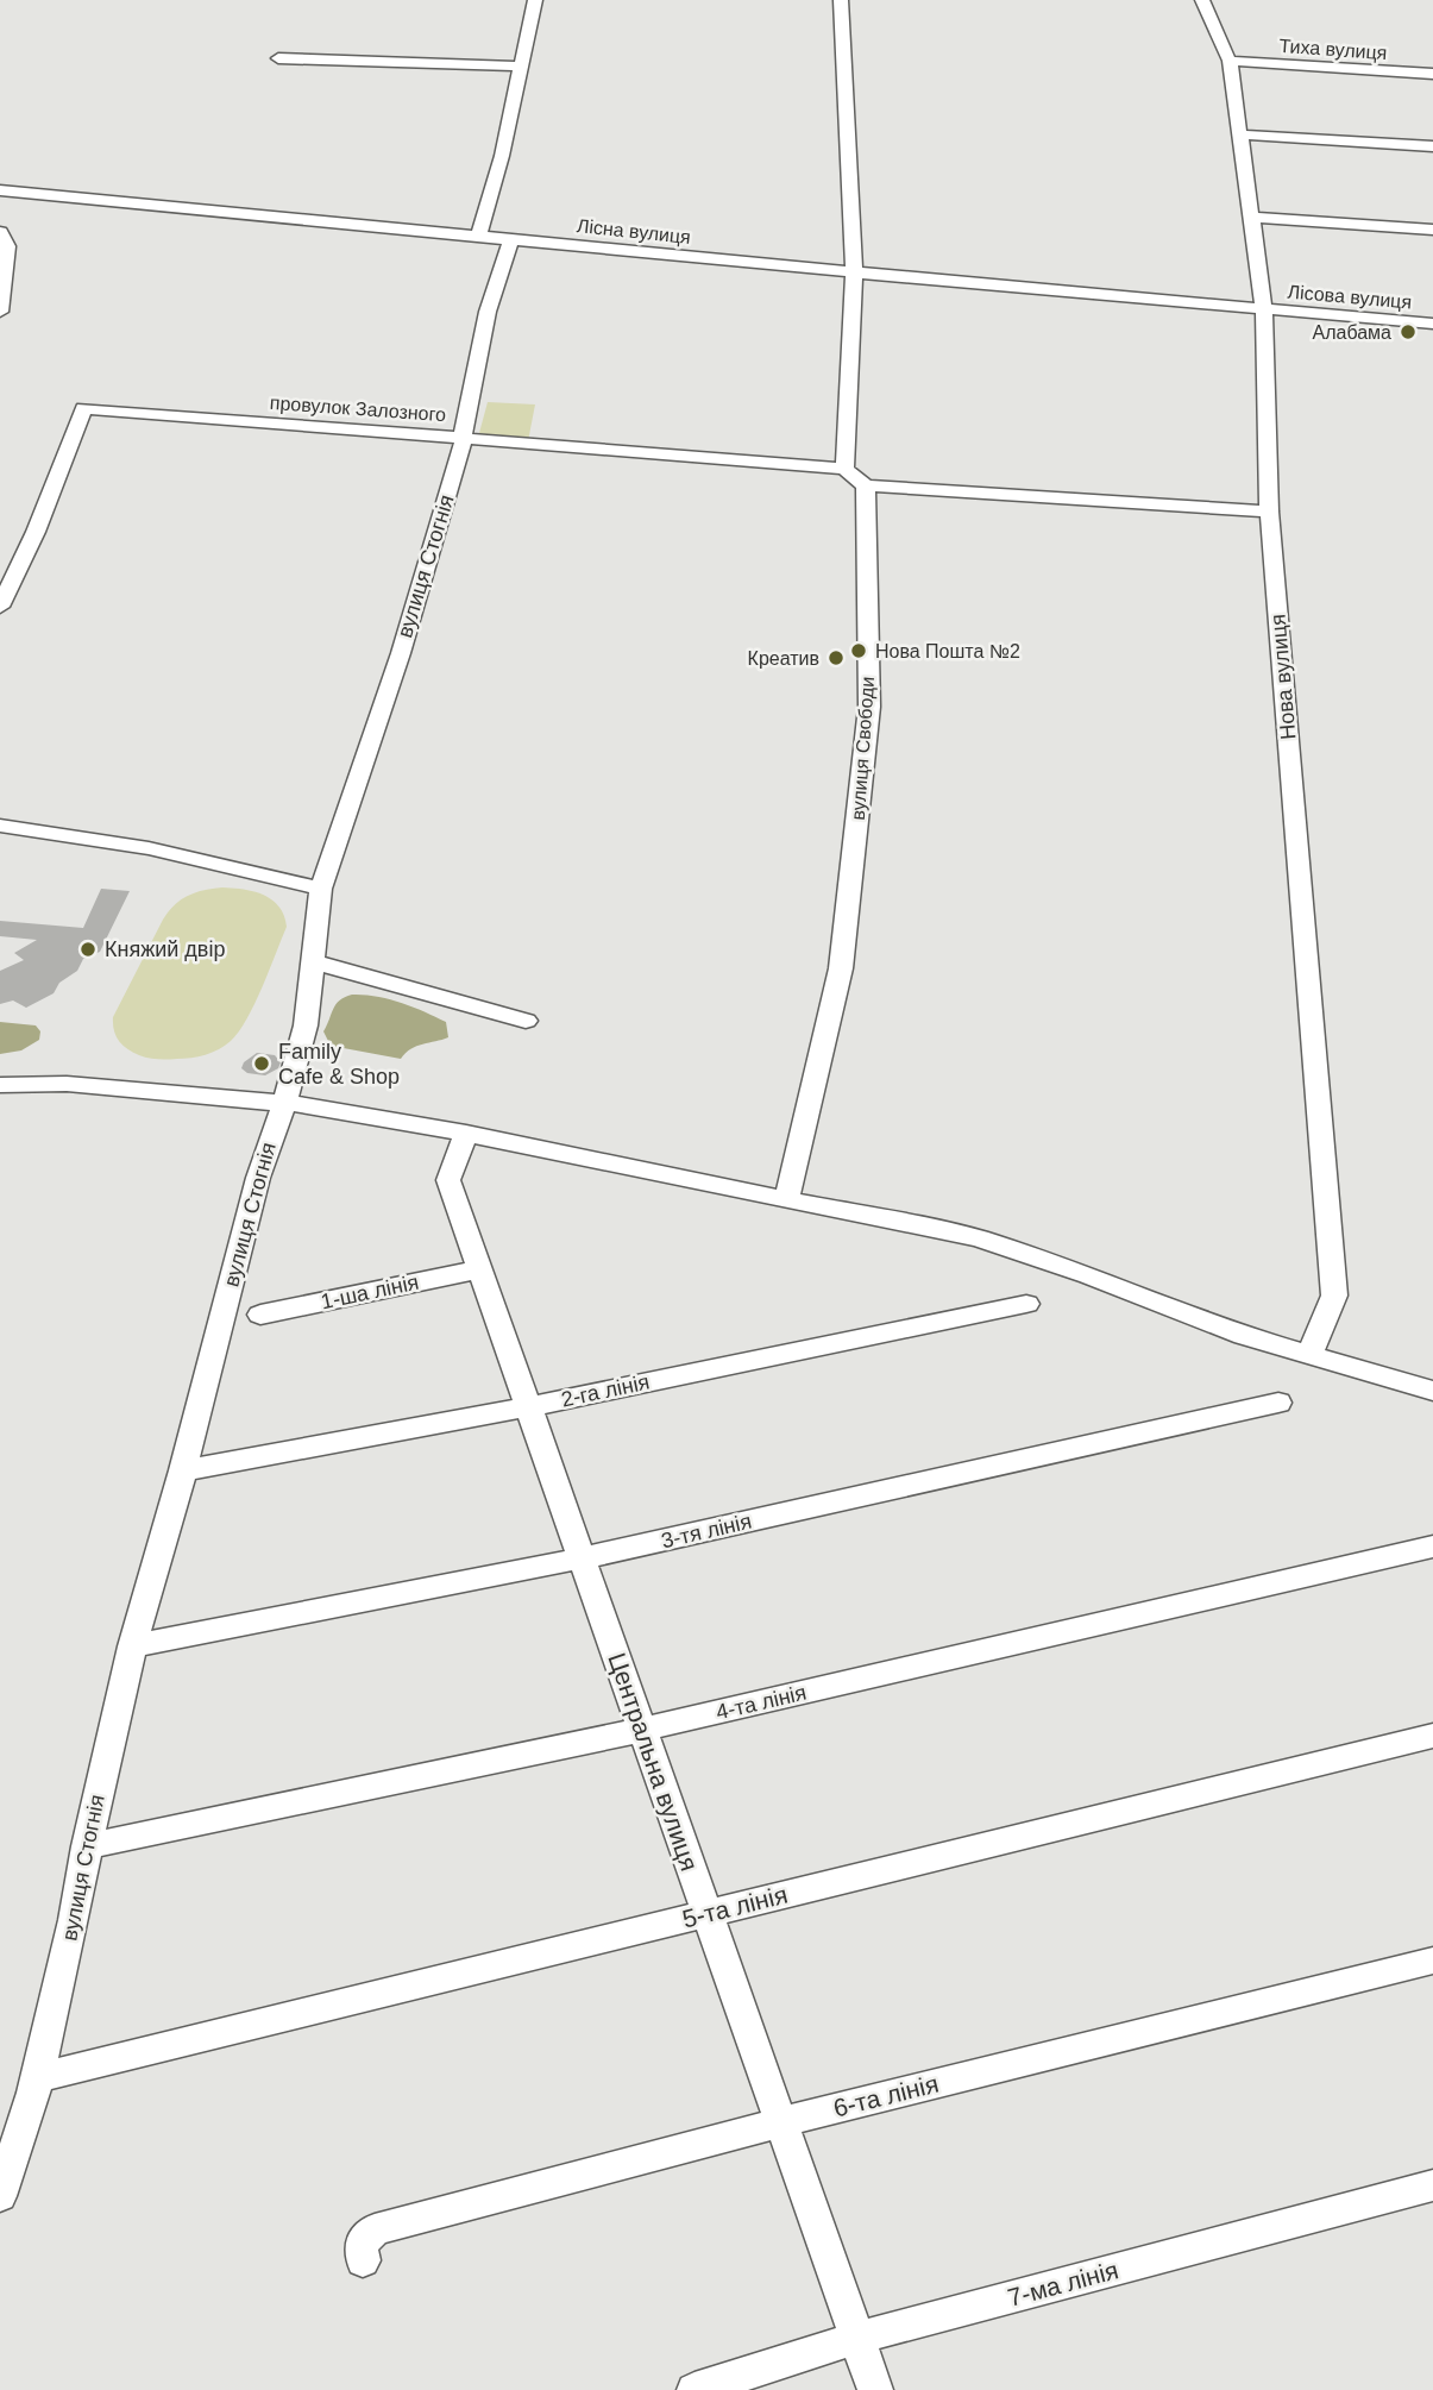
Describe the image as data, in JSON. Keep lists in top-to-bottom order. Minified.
{"streets":{"street":["Тиха вулиця","Лісна вулиця","Лісова вулиця","провулок Залозного","вулиця Стогнія","Нова вулиця","вулиця Свободи","1-ша лінія","2-га лінія","3-тя лінія","4-та лінія","Центральна вулиця","5-та лінія","6-та лінія","7-ма лінія"]},"crossings":[["Тиха вулиця","Нова вулиця"],["Лісна вулиця","Лісова вулиця"],["Лісна вулиця","вулиця Стогнія"],["Лісна вулиця","Нова вулиця"],["Лісова вулиця","Нова вулиця"],["провулок Залозного","вулиця Стогнія"],["вулиця Стогнія","2-га лінія"],["вулиця Стогнія","3-тя лінія"],["вулиця Стогнія","4-та лінія"],["вулиця Стогнія","5-та лінія"],["1-ша лінія","Центральна вулиця"],["2-га лінія","Центральна вулиця"],["3-тя лінія","Центральна вулиця"],["4-та лінія","Центральна вулиця"],["Центральна вулиця","5-та лінія"],["Центральна вулиця","6-та лінія"],["Центральна вулиця","7-ма лінія"]],"places":["Алабама","Нова Пошта №2","Креатив","Княжий двір","Family Cafe & Shop"]}
